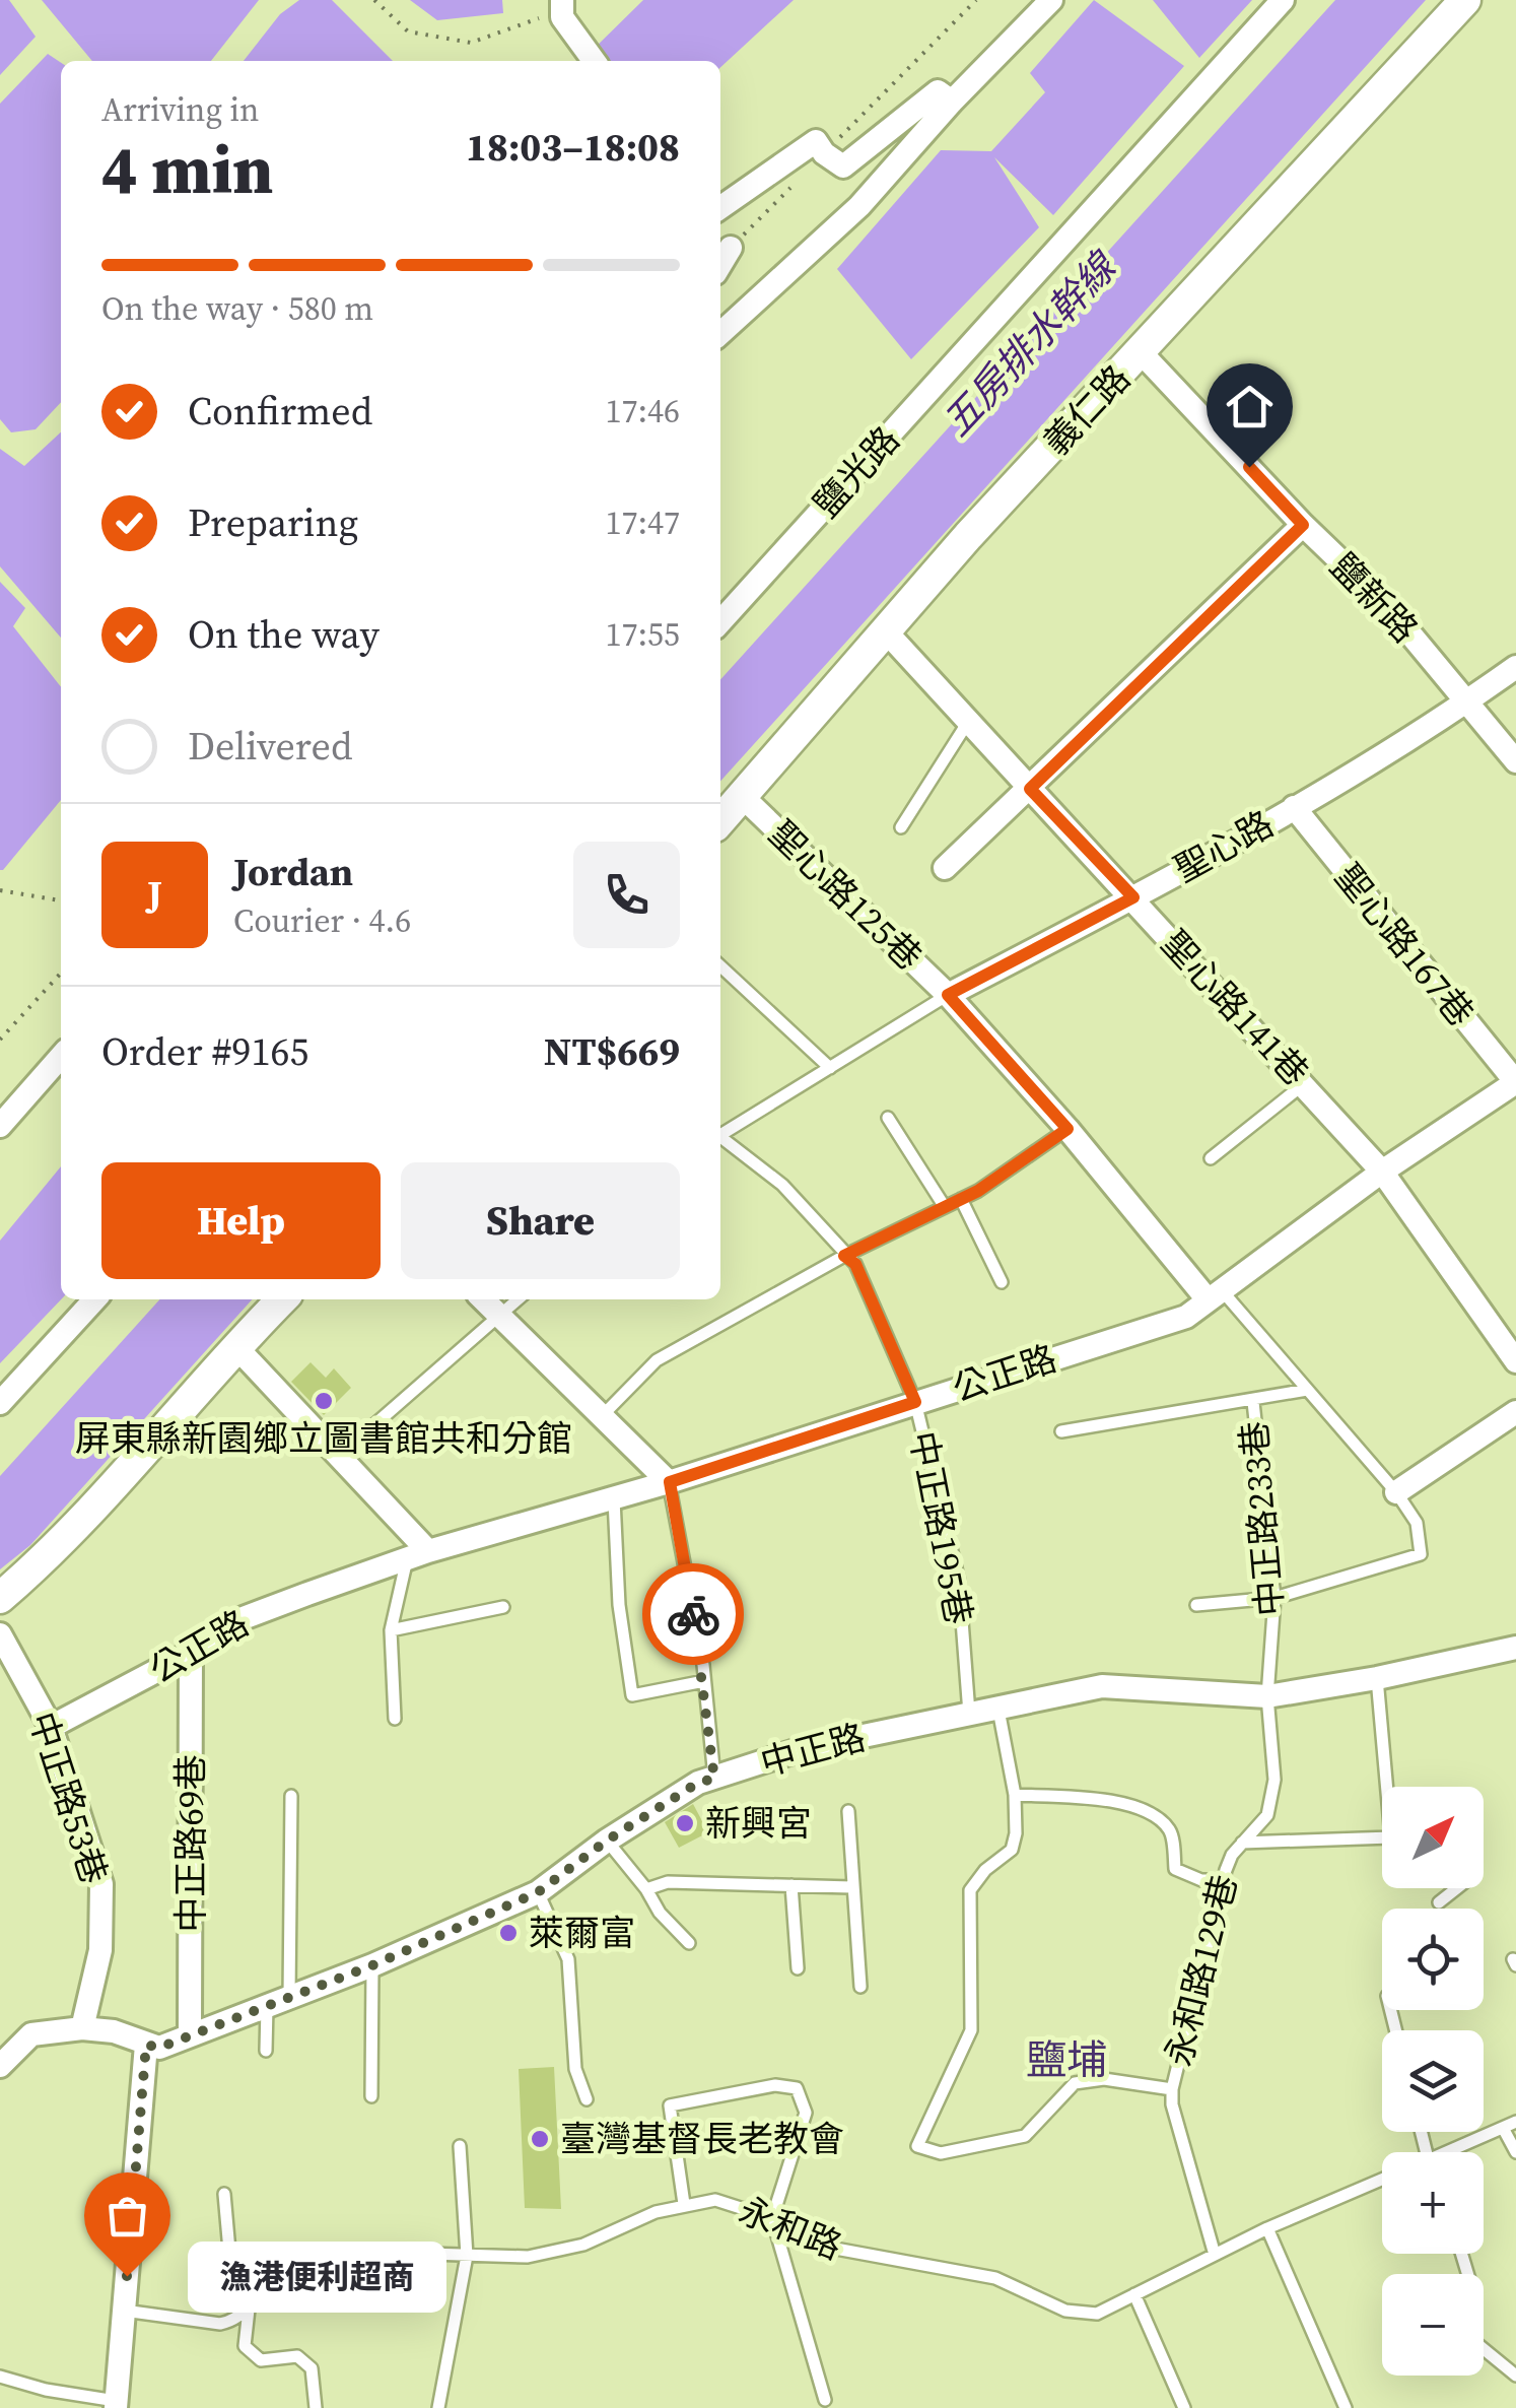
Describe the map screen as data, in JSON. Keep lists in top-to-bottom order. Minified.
{"streets":{"street":["義仁路","鹽光路","鹽新路","聖心路","聖心路125巷","聖心路167巷","聖心路141巷","公正路","中正路","中正路53巷","中正路69巷"],"lane":["中正路233巷","中正路195巷","永和路129巷","永和路"]},"crossings":[["義仁路","鹽新路"],["義仁路","聖心路125巷"],["義仁路","聖心路141巷"],["鹽新路","聖心路"],["聖心路","聖心路125巷"],["聖心路","聖心路167巷"],["聖心路","聖心路141巷"],["聖心路125巷","公正路"],["聖心路167巷","公正路"],["聖心路141巷","公正路"],["公正路","中正路195巷"],["公正路","中正路53巷"],["公正路","中正路69巷"],["中正路233巷","中正路"],["中正路233巷","永和路129巷"],["中正路195巷","中正路"],["中正路","中正路69巷"],["中正路","永和路129巷"],["永和路129巷","永和路"]],"districts":["鹽埔"],"water":["五房排水幹線"],"places":["屏東縣新園鄉立圖書館共和分館","新興宮","萊爾富","臺灣基督長老教會","漁港便利超商"],"north":"top right","page":{"heading":["4 min","Arriving in","18:03–18:08"],"panel":["Jordan","Courier · 4.6","Order #9165","NT$669"],"bar":"On the way · 580 m","list":[["Confirmed","17:46"],["Preparing","17:47"],["On the way","17:55"],"Delivered"],"round":"J","buttons":["Help","Share"],"map_buttons":["+","−"],"bubble":"漁港便利超商"}}
